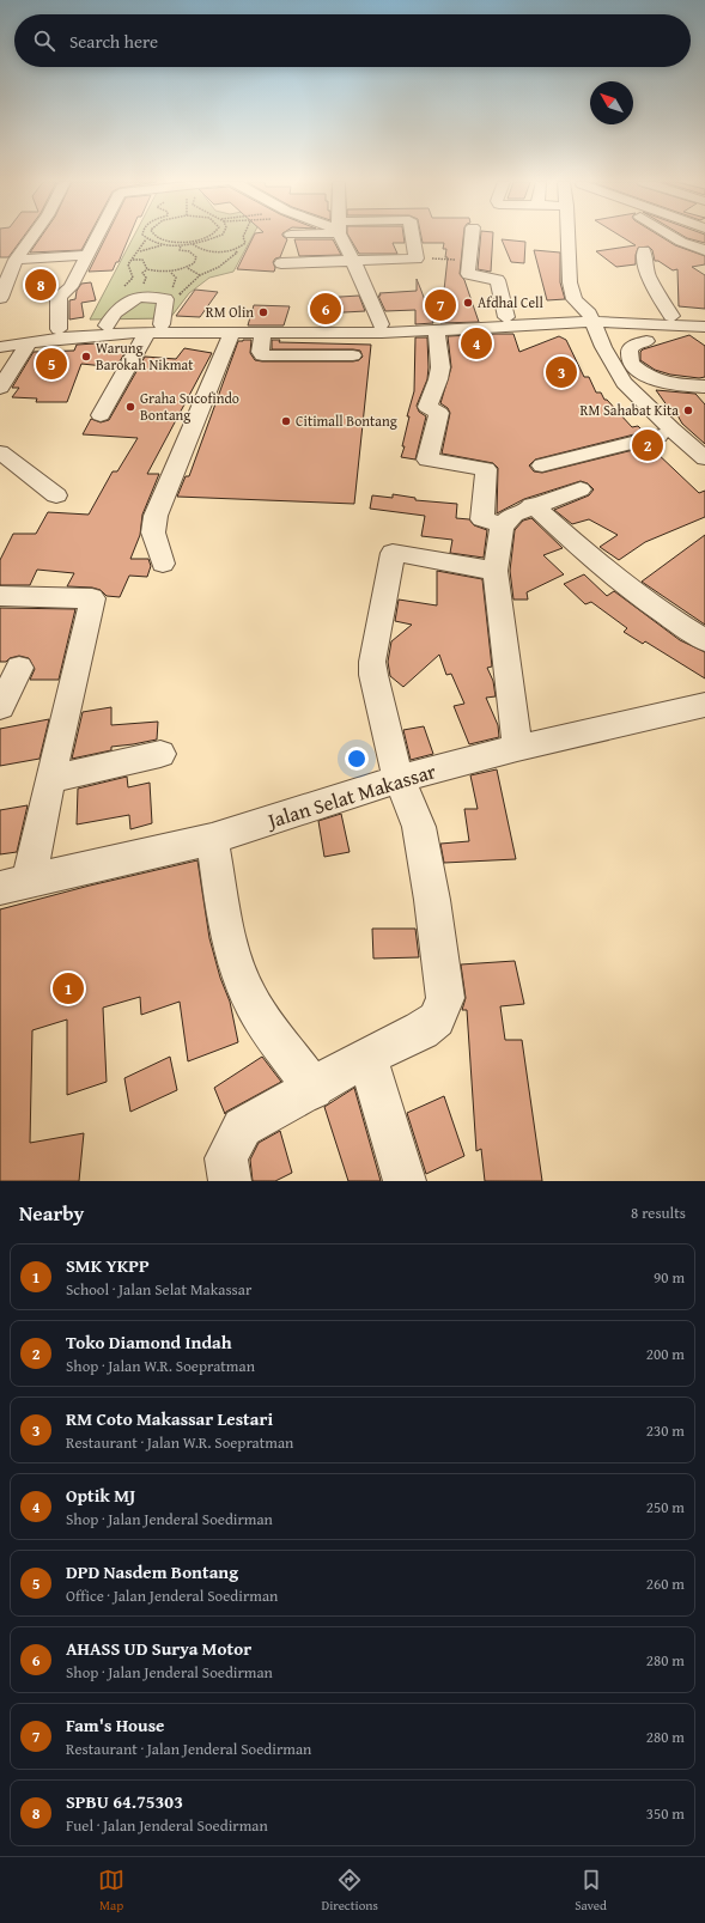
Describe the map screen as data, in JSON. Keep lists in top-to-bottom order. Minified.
{"streets":{"street":["Jalan Selat Makassar"]},"places":["Afdhal Cell","RM Olin","Warung Barokah Nikmat","Graha Sucofindo Bontang","RM Sahabat Kita","Citimall Bontang"],"north":"top left","page":{"search":"Search here","pins":["8","7","6","4","5","3","2","1"],"heading":["Nearby","8 results"],"list":[{"mark":"1","name":"SMK YKPP","note":"School · Jalan Selat Makassar","value":"90 m"},{"mark":"2","name":"Toko Diamond Indah","note":"Shop · Jalan W.R. Soepratman","value":"200 m"},{"mark":"3","name":"RM Coto Makassar Lestari","note":"Restaurant · Jalan W.R. Soepratman","value":"230 m"},{"mark":"4","name":"Optik MJ","note":"Shop · Jalan Jenderal Soedirman","value":"250 m"},{"mark":"5","name":"DPD Nasdem Bontang","note":"Office · Jalan Jenderal Soedirman","value":"260 m"},{"mark":"6","name":"AHASS UD Surya Motor","note":"Shop · Jalan Jenderal Soedirman","value":"280 m"},{"mark":"7","name":"Fam's House","note":"Restaurant · Jalan Jenderal Soedirman","value":"280 m"},{"mark":"8","name":"SPBU 64.75303","note":"Fuel · Jalan Jenderal Soedirman","value":"350 m"}],"nav":["Map","Directions","Saved"]}}
